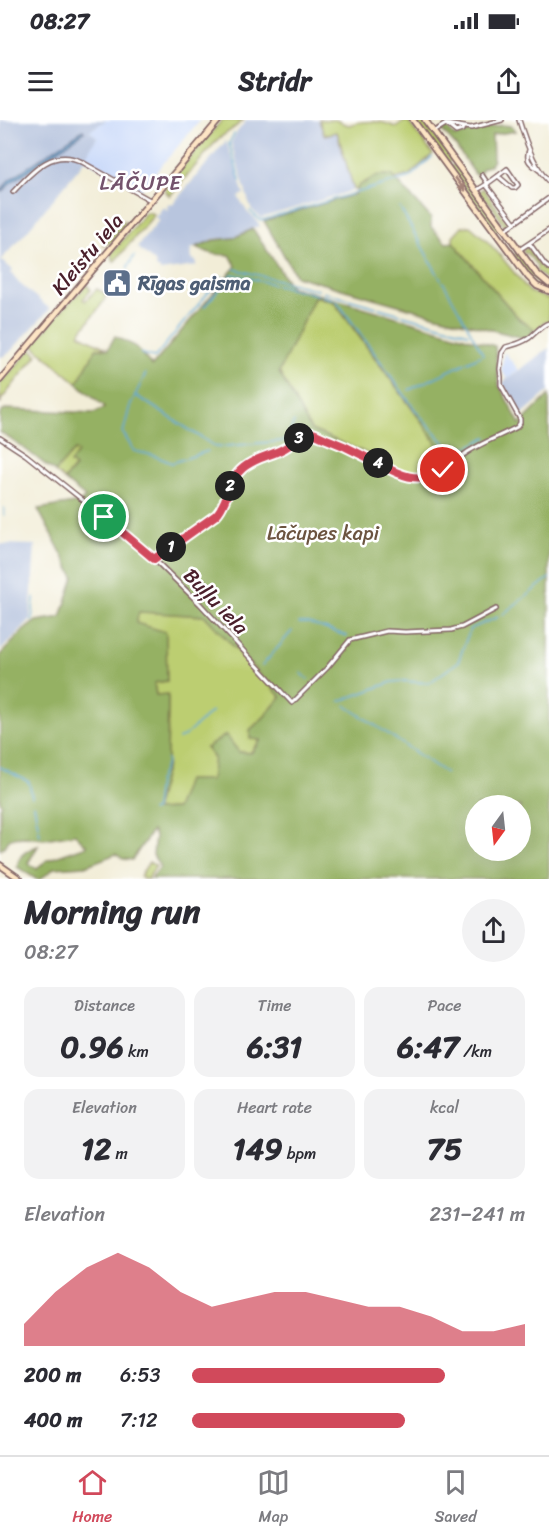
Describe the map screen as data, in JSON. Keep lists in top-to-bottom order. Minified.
{"streets":{"main road":["Kleistu iela"],"street":["Buļļu iela"]},"districts":["LĀČUPE"],"parks":["Lāčupes kapi"],"places":{"public building":["Rīgas gaisma"]},"north":"bottom","page":{"status":"08:27","header":"Stridr","pins":["3","4","2","1"],"heading":["Morning run","08:27"],"stats":[["Distance","0.96 km"],["Time","6:31"],["Pace","6:47 /km"],["Elevation","12 m"],["Heart rate","149 bpm"],["kcal","75"]],"chart":["Elevation","231–241 m"],"list":[{"name":"200 m","note":"6:53"},{"name":"400 m","note":"7:12"}],"tabs":["Home","Map","Saved"]}}
